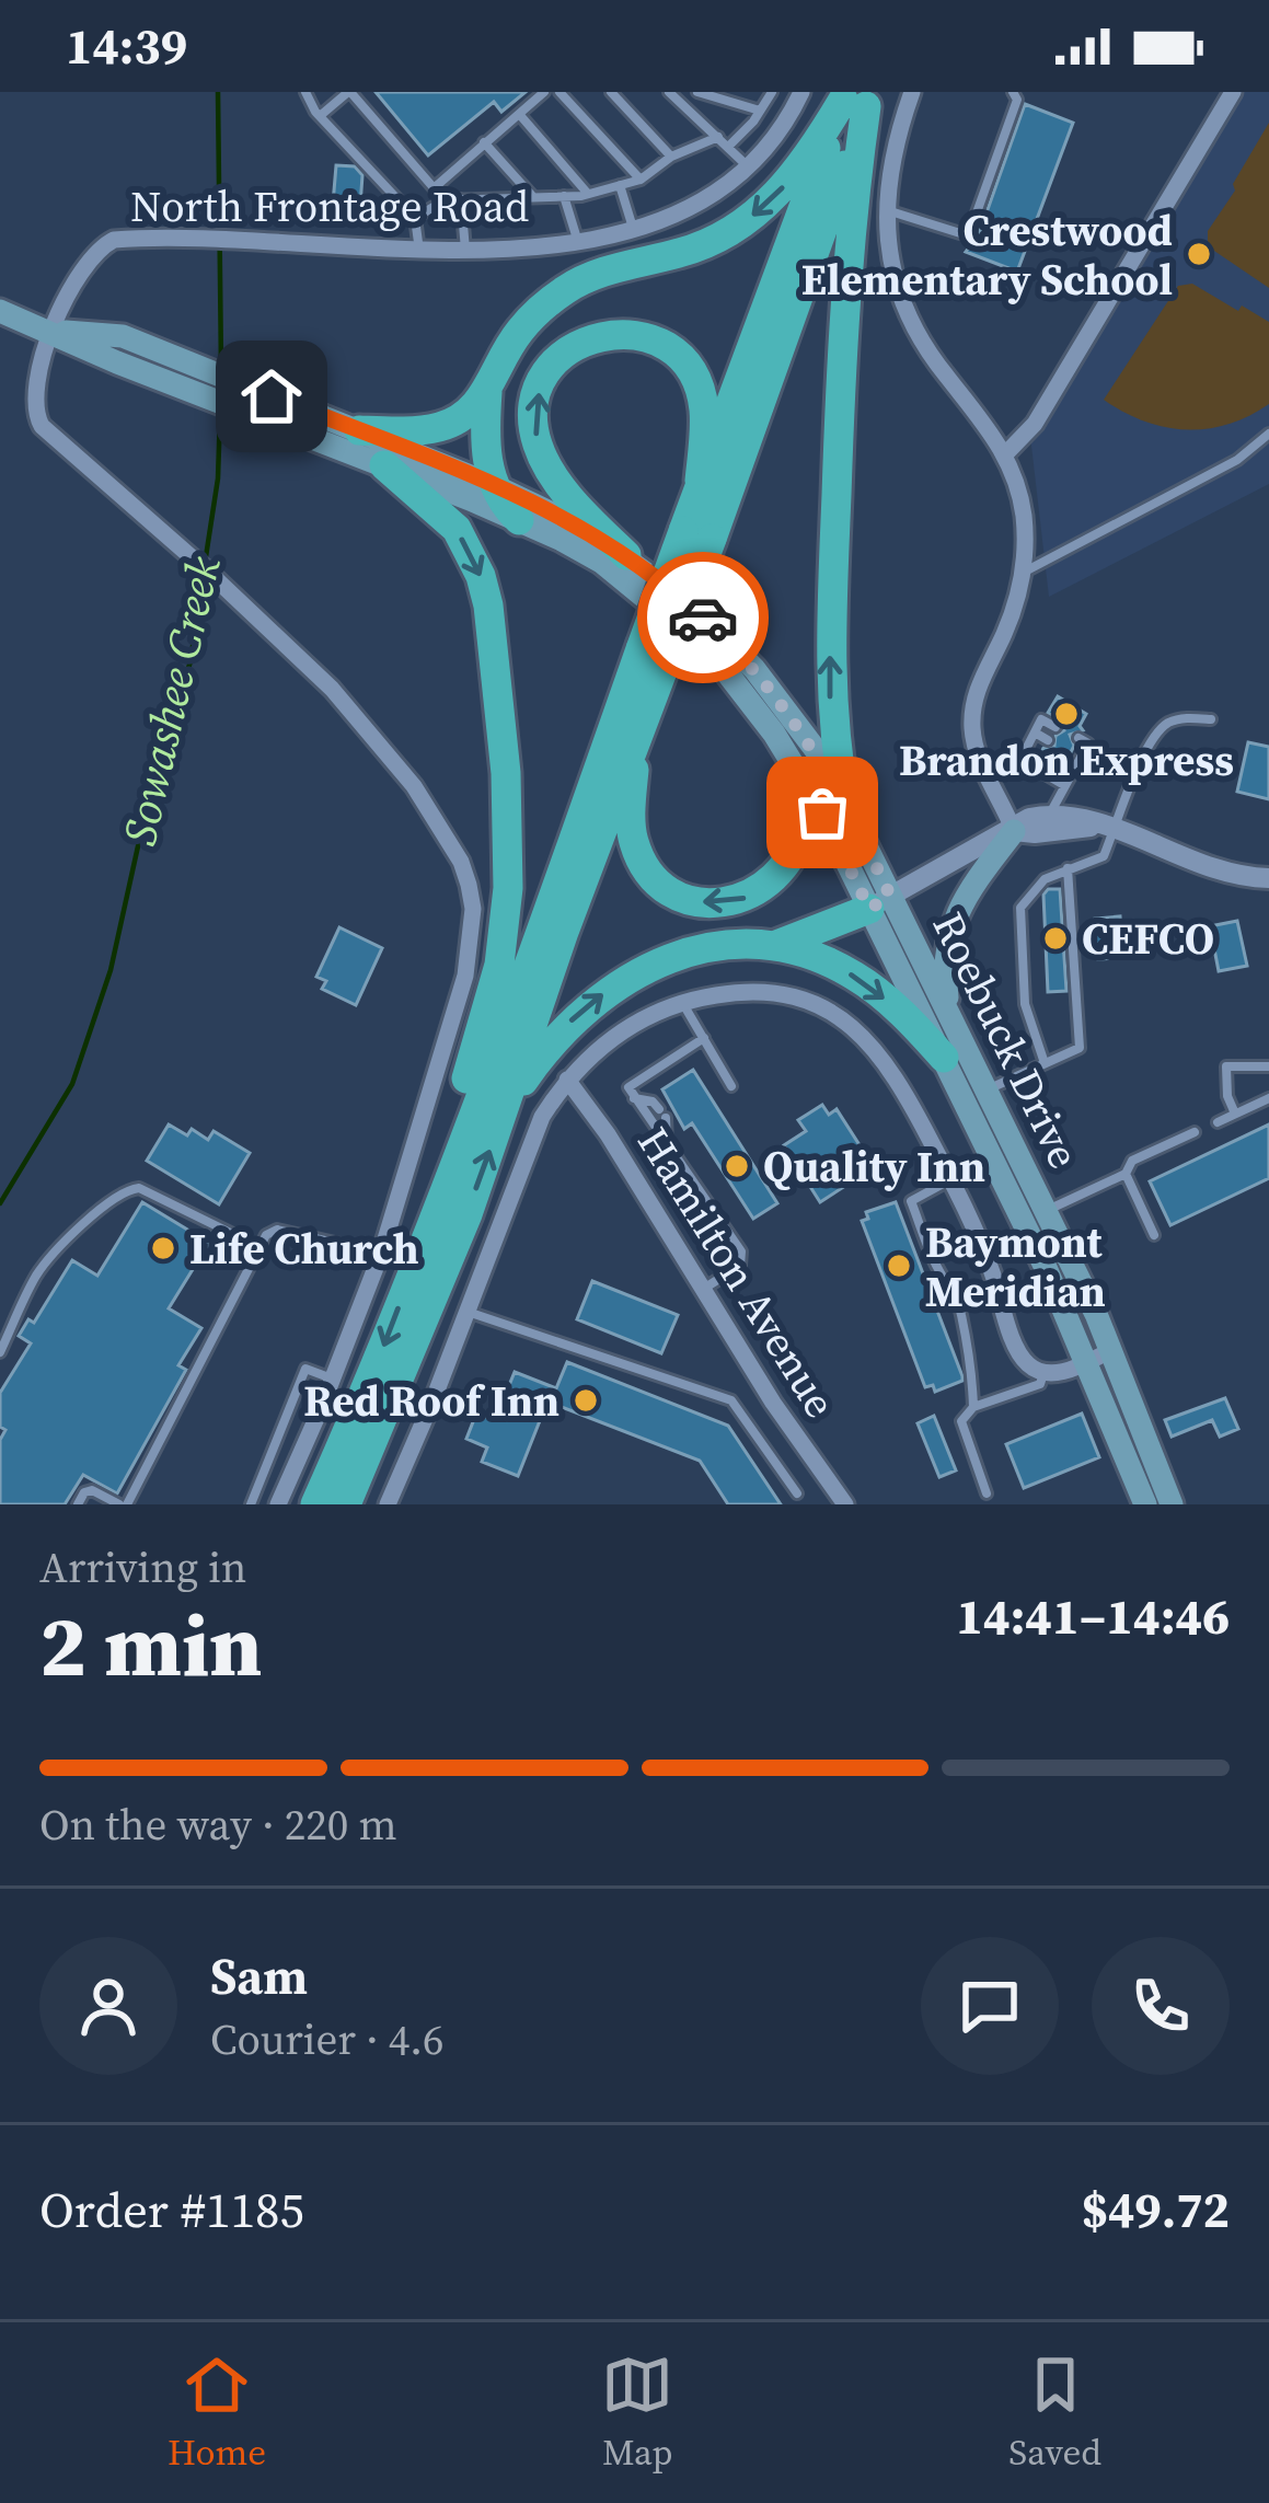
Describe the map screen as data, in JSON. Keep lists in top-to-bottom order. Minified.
{"streets":{"main road":["Roebuck Drive"],"street":["North Frontage Road","Hamilton Avenue"]},"water":["Sowashee Creek"],"places":["Crestwood Elementary School","Brandon Express","CEFCO","Quality Inn","Life Church","Baymont Meridian","Red Roof Inn"],"page":{"status":"14:39","heading":["2 min","Arriving in","14:41–14:46"],"panel":["Sam","Courier · 4.6","Order #1185","$49.72"],"bar":"On the way · 220 m","tabs":["Home","Map","Saved"]}}
